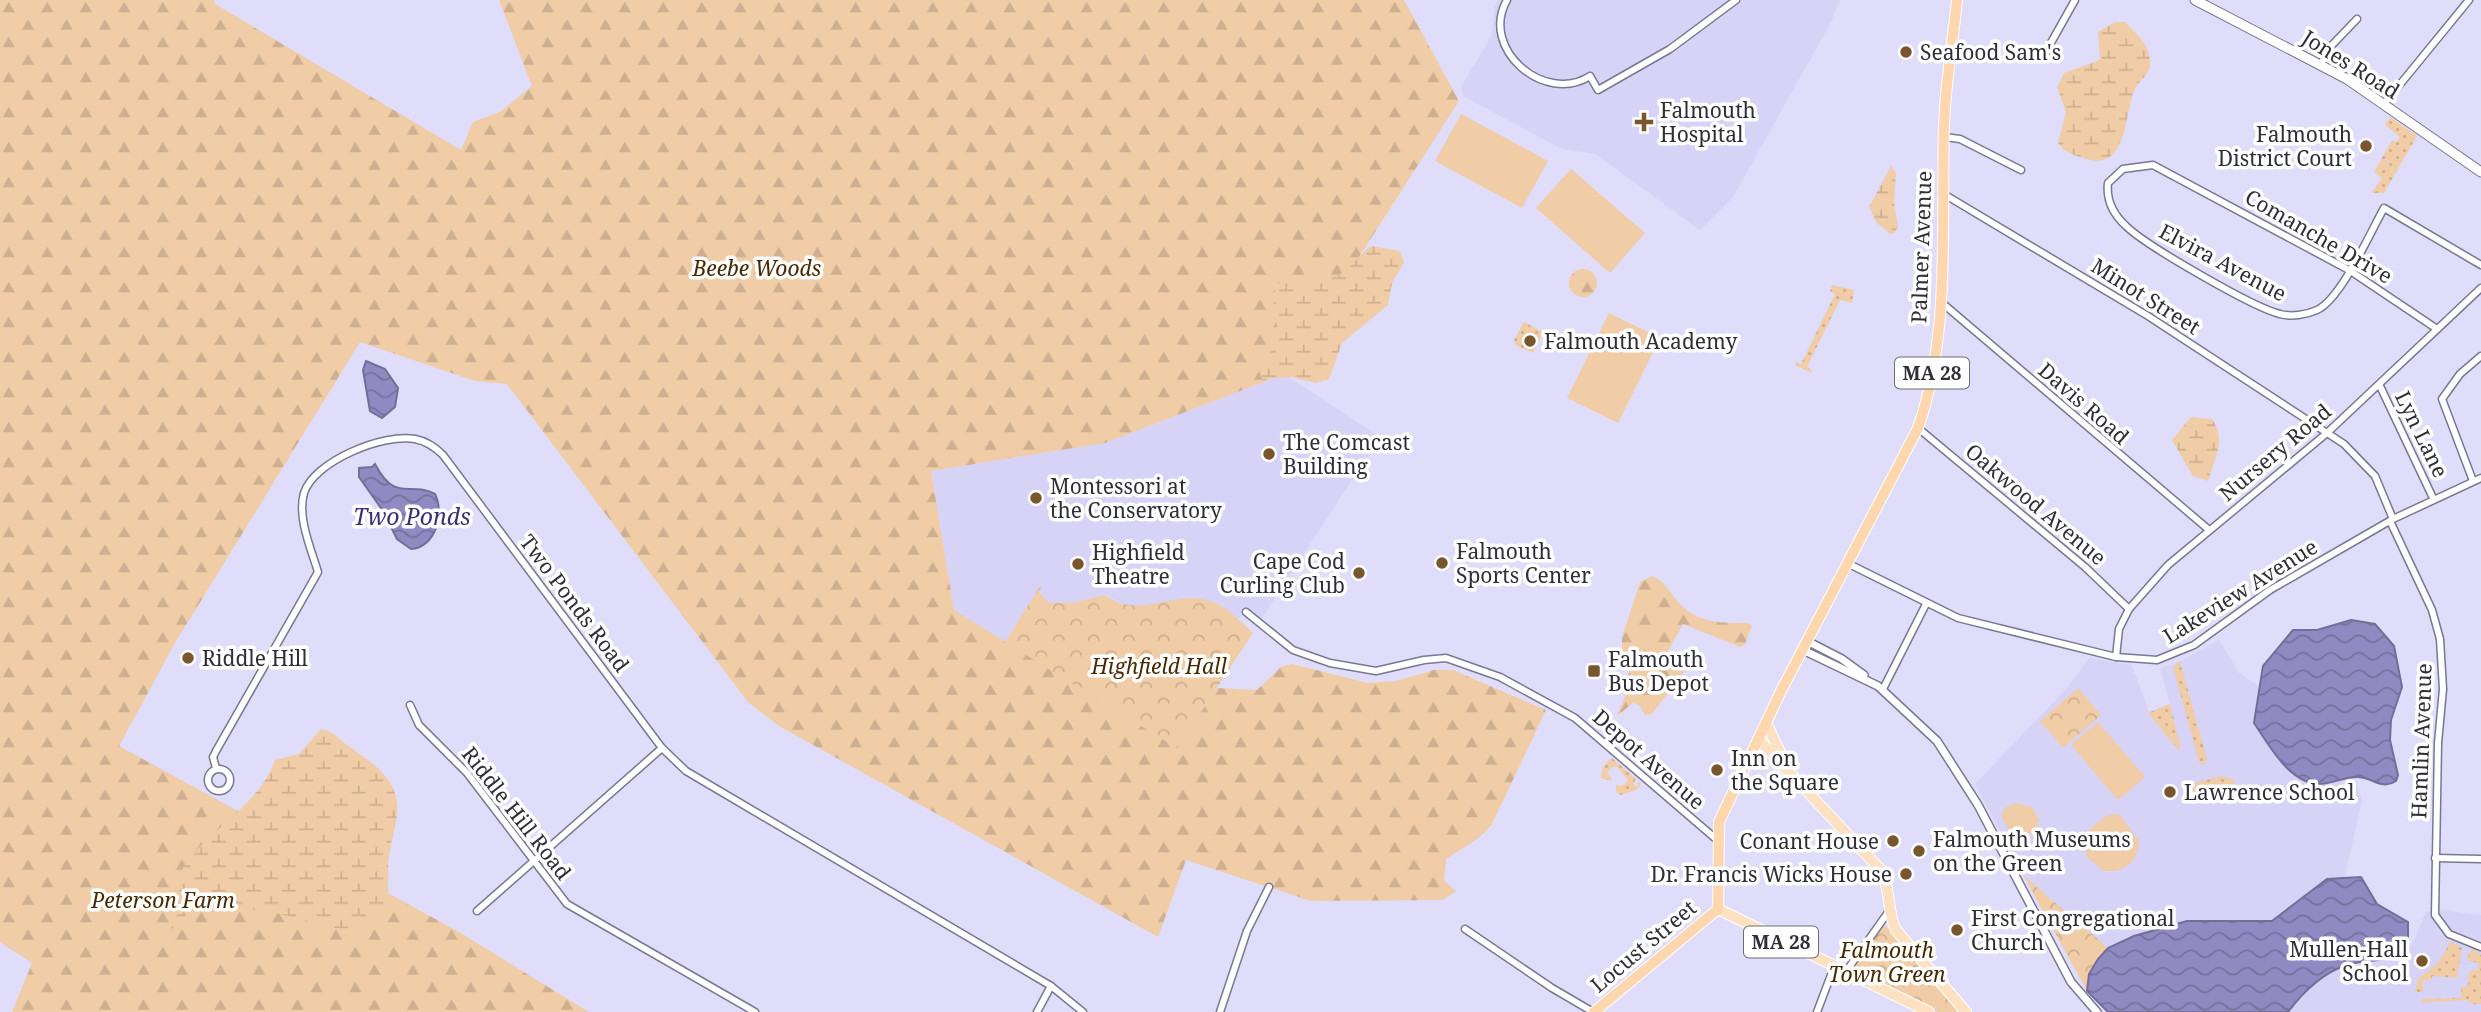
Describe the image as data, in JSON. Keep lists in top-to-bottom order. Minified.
{"streets":{"highway":["Palmer Avenue","MA 28","Locust Street"],"main road":["Jones Road"],"street":["Comanche Drive","Elvira Avenue","Minot Street","Davis Road","Lyn Lane","Nursery Road","Oakwood Avenue","Lakeview Avenue","Two Ponds Road","Hamlin Avenue","Depot Avenue","Riddle Hill Road"]},"crossings":[["Comanche Drive","Elvira Avenue"],["Comanche Drive","Nursery Road"],["Palmer Avenue","Minot Street"],["Palmer Avenue","MA 28"],["Palmer Avenue","Davis Road"],["Palmer Avenue","Oakwood Avenue"],["Palmer Avenue","Lakeview Avenue"],["Minot Street","Nursery Road"],["Minot Street","Lakeview Avenue"],["Minot Street","Hamlin Avenue"],["MA 28","Depot Avenue"],["MA 28","Locust Street"],["Davis Road","Nursery Road"],["Lyn Lane","Nursery Road"],["Lyn Lane","Lakeview Avenue"],["Nursery Road","Oakwood Avenue"],["Nursery Road","Lakeview Avenue"],["Lakeview Avenue","Hamlin Avenue"]],"water":["Two Ponds"],"parks":["Beebe Woods","Highfield Hall","Peterson Farm","Falmouth Town Green"],"places":{"other":["Seafood Sam's","Falmouth District Court","Falmouth Academy","The Comcast Building","Montessori at the Conservatory","Falmouth Sports Center","Highfield Theatre","Cape Cod Curling Club","Riddle Hill","Inn on the Square","Lawrence School","Conant House","Falmouth Museums on the Green","Dr. Francis Wicks House","First Congregational Church","Mullen-Hall School"],"health":["Falmouth Hospital"],"transit":["Falmouth Bus Depot"]}}
